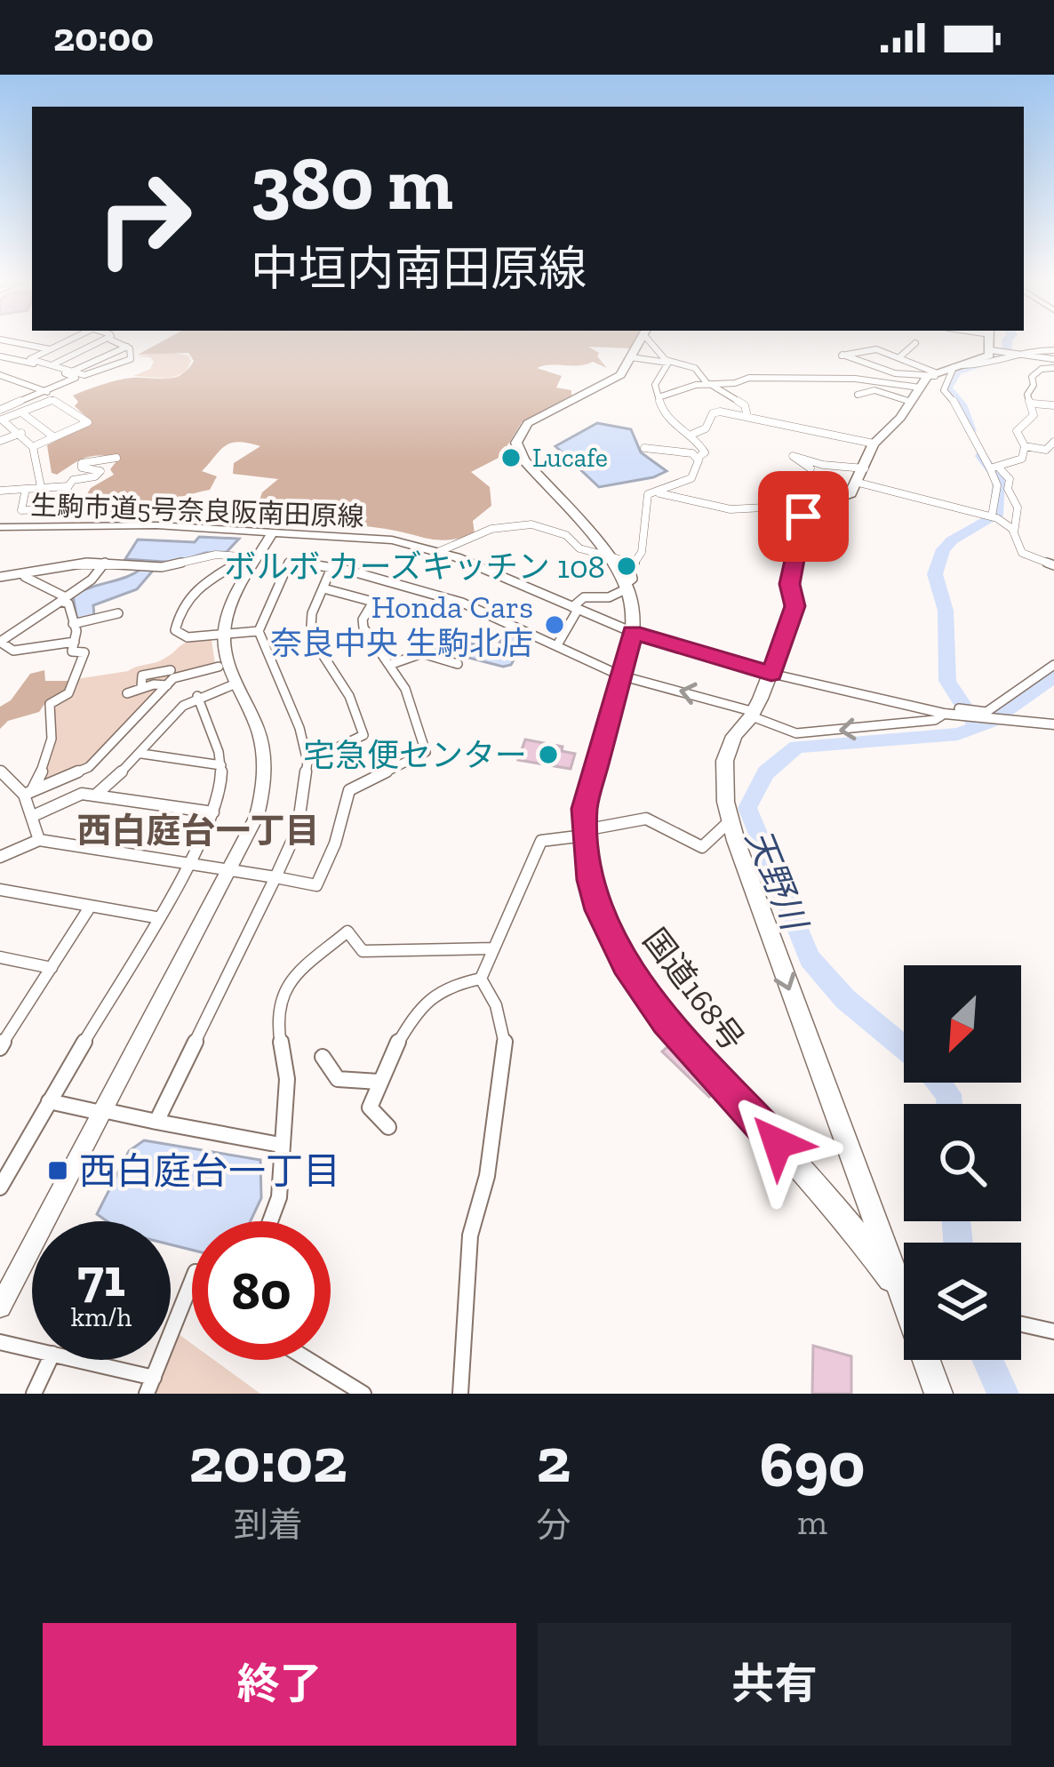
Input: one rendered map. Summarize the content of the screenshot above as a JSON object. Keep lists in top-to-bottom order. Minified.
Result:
{"streets":{"highway":["国道168号"],"street":["生駒市道5号奈良阪南田原線"]},"crossings":[["生駒市道5号奈良阪南田原線","国道168号"]],"districts":["西白庭台一丁目"],"water":["天野川"],"places":{"other":["Lucafe","ボルボ カーズキッチン 108","Honda Cars 奈良中央 生駒北店","宅急便センター"],"transit":["西白庭台一丁目"]},"north":"bottom left","page":{"status":"20:00","turn":["380 m","中垣内南田原線"],"speed":"71 km/h","limit":"80","eta":["20:02","到着","2","分","690","m"],"buttons":["終了","共有"]}}
